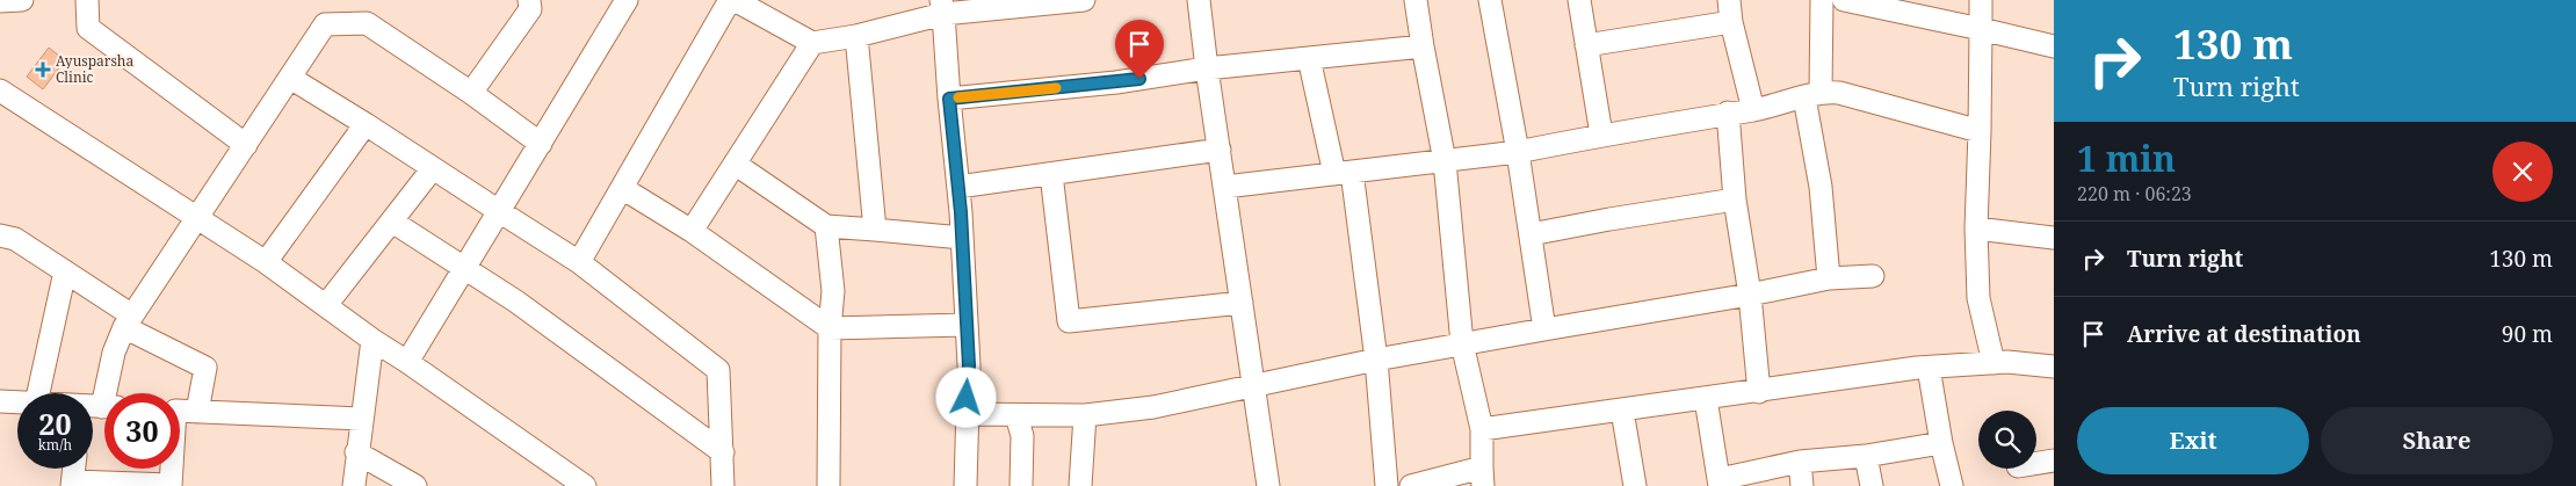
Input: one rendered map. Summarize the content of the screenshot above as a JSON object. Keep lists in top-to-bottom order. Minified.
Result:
{"places":{"health":["Ayusparsha Clinic"]},"page":{"turn":["130 m","Turn right"],"heading":["1 min","220 m · 06:23"],"list":[{"name":"Turn right","value":"130 m"},{"name":"Arrive at destination","value":"90 m"}],"speed":"20 km/h","limit":"30","buttons":["Exit","Share"]}}
